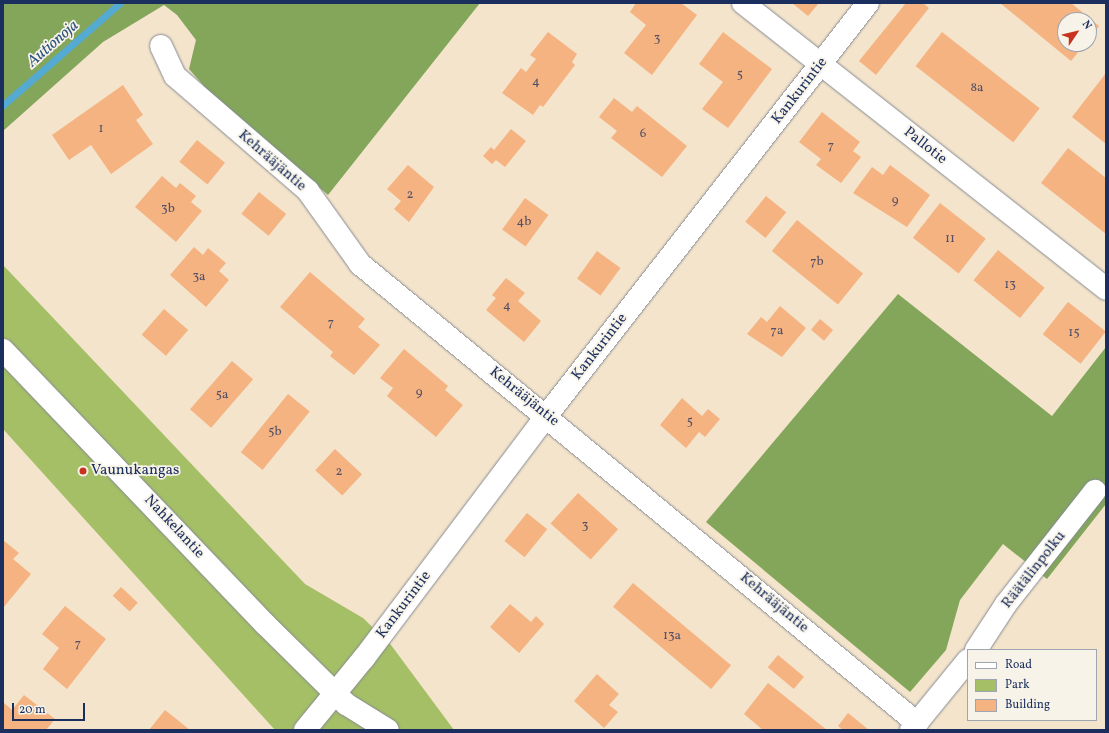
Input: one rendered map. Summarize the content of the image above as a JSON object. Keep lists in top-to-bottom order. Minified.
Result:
{"streets":{"street":["Kankurintie","Pallotie","Kehrääjäntie","Nahkelantie","Räätälinpolku"]},"crossings":[["Kankurintie","Pallotie"],["Kankurintie","Kehrääjäntie"],["Kankurintie","Nahkelantie"]],"water":["Autionoja"],"places":["Vaunukangas"],"house_numbers":["3","5","4","8a","1","6","7","2","9","3b","4b","11","7b","3a","13","4","7","7a","15","9","5a","5","5b","2","3","13a","7"],"legend":["Road","Park","Building"],"scale_bar":"20 m","north":"top right"}
